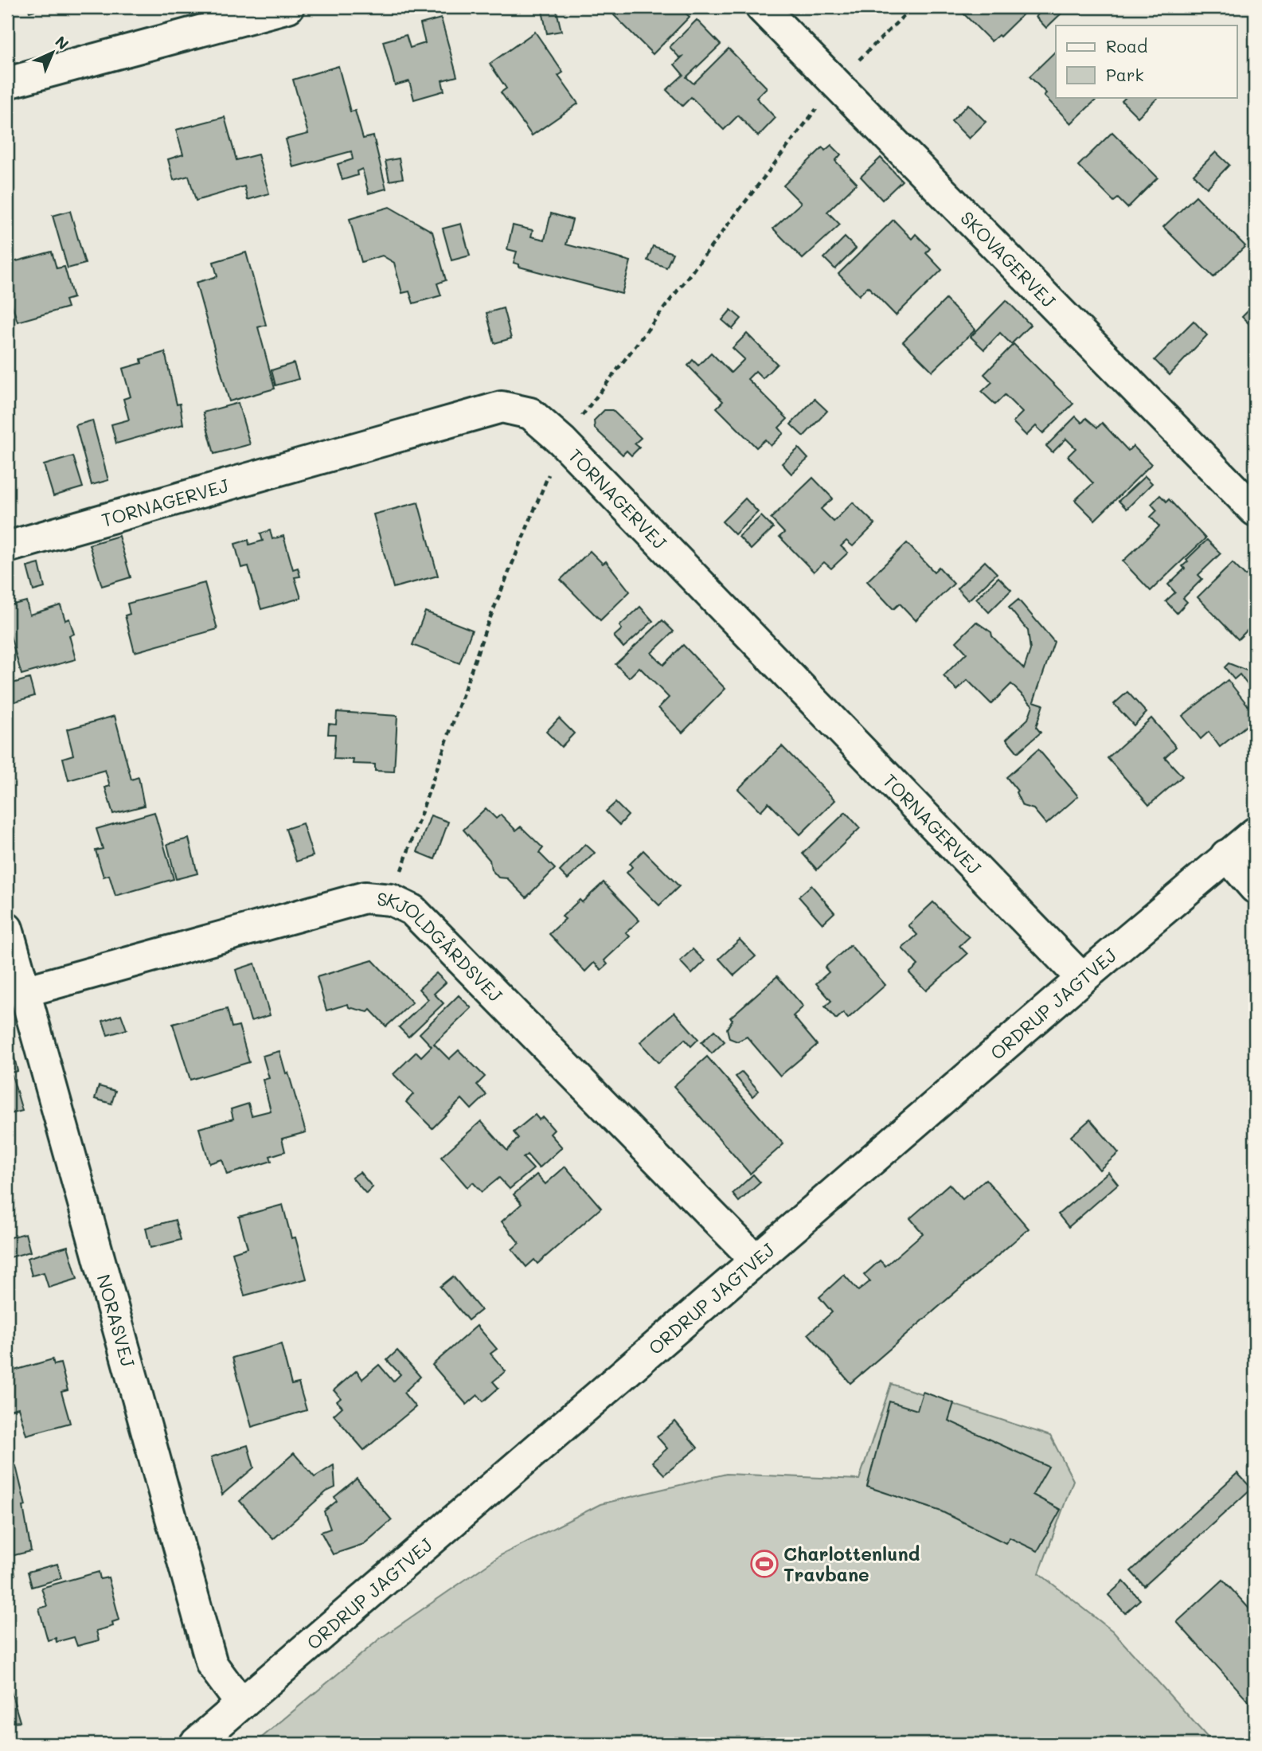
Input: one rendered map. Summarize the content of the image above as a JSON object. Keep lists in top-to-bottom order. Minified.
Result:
{"streets":{"street":["SKOVAGERVEJ","TORNAGERVEJ","SKJOLDGÅRDSVEJ","ORDRUP JAGTVEJ","NORASVEJ"]},"crossings":[["TORNAGERVEJ","ORDRUP JAGTVEJ"],["SKJOLDGÅRDSVEJ","ORDRUP JAGTVEJ"],["SKJOLDGÅRDSVEJ","NORASVEJ"],["ORDRUP JAGTVEJ","NORASVEJ"]],"places":{"sports":["Charlottenlund Travbane"]},"legend":["Road","Park"],"north":"top right"}
